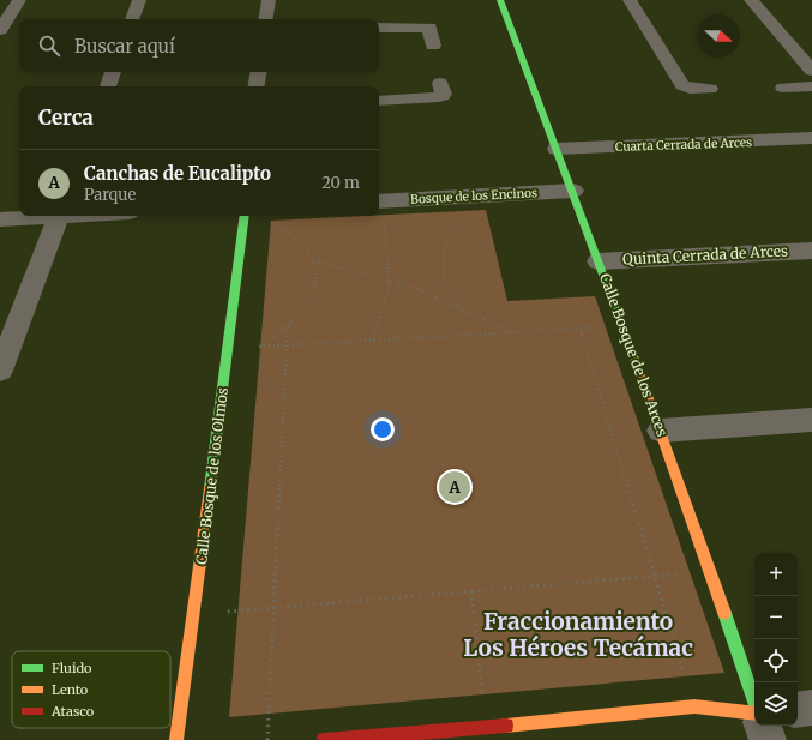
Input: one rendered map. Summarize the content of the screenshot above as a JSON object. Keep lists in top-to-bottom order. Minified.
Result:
{"streets":{"street":["Cuarta Cerrada de Arces","Bosque de los Encinos","Quinta Cerrada de Arces","Calle Bosque de los Arces","Calle Bosque de los Olmos"]},"crossings":[["Cuarta Cerrada de Arces","Calle Bosque de los Arces"],["Bosque de los Encinos","Calle Bosque de los Arces"],["Quinta Cerrada de Arces","Calle Bosque de los Arces"]],"districts":["Fraccionamiento Los Héroes Tecámac"],"legend":["Fluido","Lento","Atasco"],"north":"right","page":{"search":"Buscar aquí","heading":"Cerca","list":[{"mark":"A","name":"Canchas de Eucalipto","note":"Parque","value":"20 m"}],"pins":"A","map_buttons":["+","−"]}}
